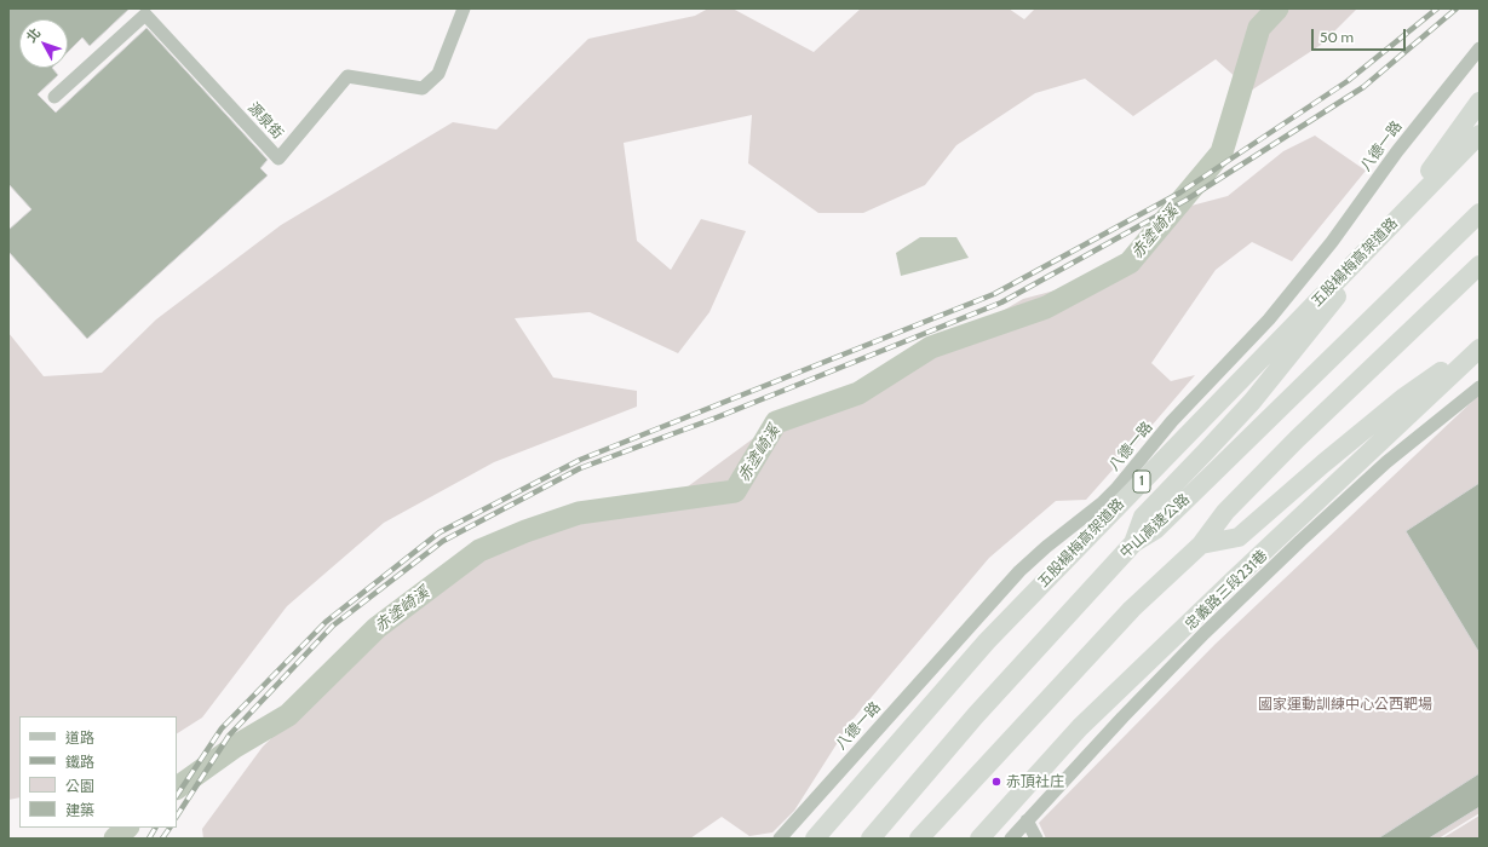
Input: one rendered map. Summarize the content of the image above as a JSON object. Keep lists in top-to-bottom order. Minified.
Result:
{"streets":{"highway":["五股楊梅高架道路","1","中山高速公路"],"street":["源泉街","八德一路","忠義路三段231巷"]},"water":["赤塗崎溪"],"parks":["國家運動訓練中心公西靶場"],"places":["赤頂社庄"],"legend":["道路","鐵路","公園","建築"],"scale_bar":"50 m","north":"top left"}
